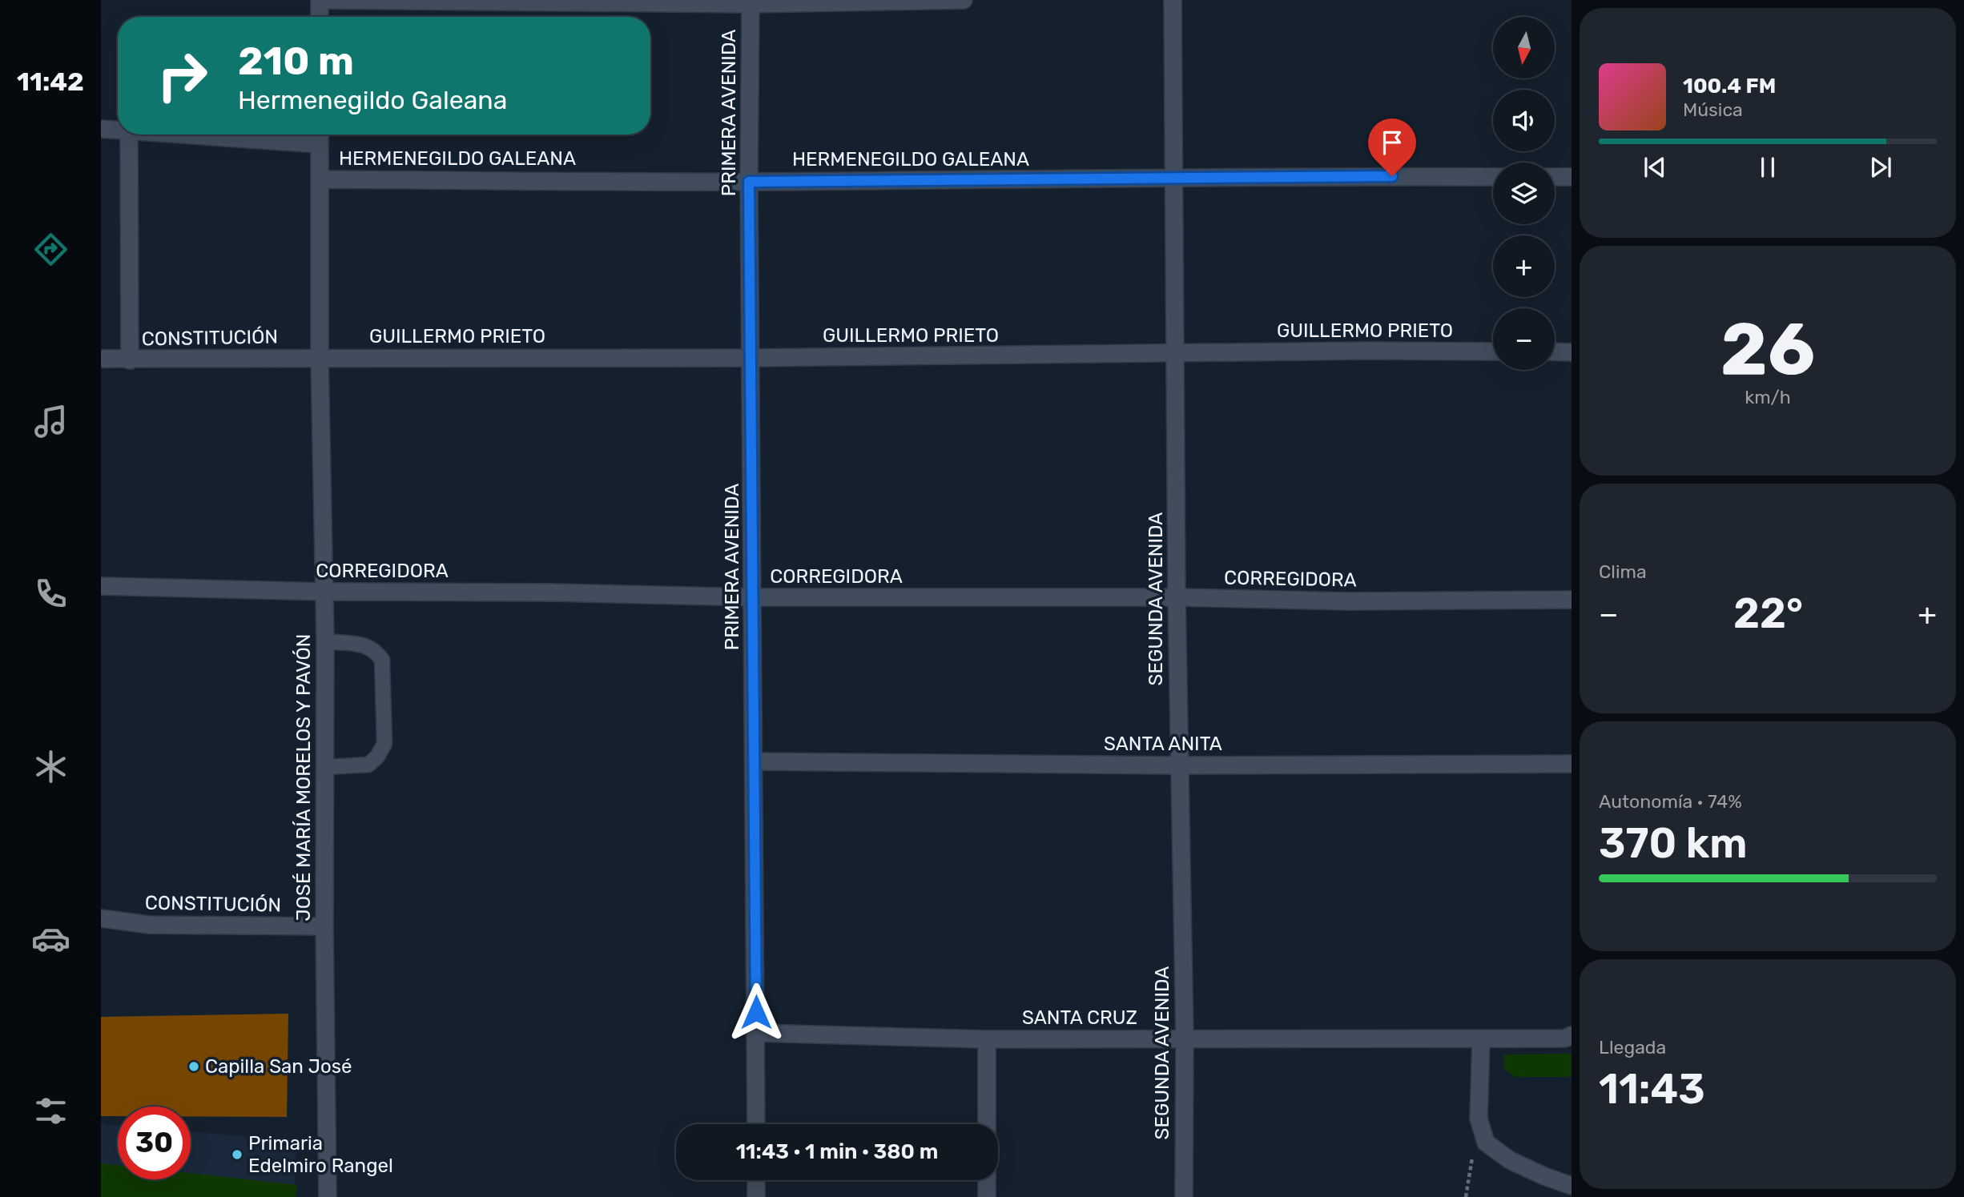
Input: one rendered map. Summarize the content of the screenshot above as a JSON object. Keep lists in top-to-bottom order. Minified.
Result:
{"streets":{"street":["PRIMERA AVENIDA","HERMENEGILDO GALEANA","GUILLERMO PRIETO","CONSTITUCIÓN","CORREGIDORA","SEGUNDA AVENIDA","SANTA ANITA","JOSÉ MARÍA MORELOS Y PAVÓN","SANTA CRUZ"]},"crossings":[["PRIMERA AVENIDA","HERMENEGILDO GALEANA"],["PRIMERA AVENIDA","GUILLERMO PRIETO"],["PRIMERA AVENIDA","CORREGIDORA"],["PRIMERA AVENIDA","SANTA ANITA"],["PRIMERA AVENIDA","SANTA CRUZ"],["HERMENEGILDO GALEANA","SEGUNDA AVENIDA"],["GUILLERMO PRIETO","CONSTITUCIÓN"],["GUILLERMO PRIETO","SEGUNDA AVENIDA"],["GUILLERMO PRIETO","JOSÉ MARÍA MORELOS Y PAVÓN"],["CONSTITUCIÓN","JOSÉ MARÍA MORELOS Y PAVÓN"],["CORREGIDORA","SEGUNDA AVENIDA"],["CORREGIDORA","JOSÉ MARÍA MORELOS Y PAVÓN"],["SEGUNDA AVENIDA","SANTA ANITA"],["SEGUNDA AVENIDA","SANTA CRUZ"]],"places":["Capilla San José","Primaria Edelmiro Rangel"],"north":"bottom","page":{"tabs":"11:42","map_buttons":["+","−"],"turn":["210 m","Hermenegildo Galeana"],"song":["100.4 FM","Música"],"tile":[["26","km/h"],"Clima",["Autonomía · 74%","370 km"],["Llegada","11:43"]],"heat":["−","22°","+"],"limit":"30","trip":"11:43 · 1 min · 380 m"}}
